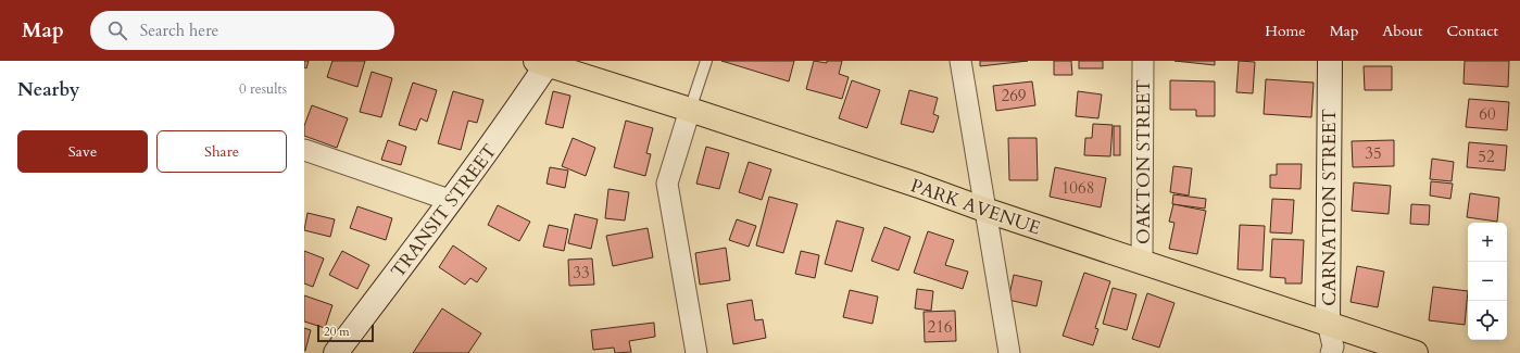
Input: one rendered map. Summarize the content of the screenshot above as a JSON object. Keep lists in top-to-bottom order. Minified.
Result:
{"streets":{"main road":["PARK AVENUE"],"street":["OAKTON STREET","CARNATION STREET","TRANSIT STREET"]},"crossings":[["OAKTON STREET","PARK AVENUE"],["PARK AVENUE","CARNATION STREET"],["PARK AVENUE","TRANSIT STREET"]],"house_numbers":["269","60","35","52","1068","33","216"],"scale_bar":"20 m","page":{"header":"Map","search":"Search here","nav":["Home","Map","About","Contact"],"heading":["Nearby","0 results"],"buttons":["Save","Share"],"map_buttons":["+","−"],"scale":"20 m"}}
